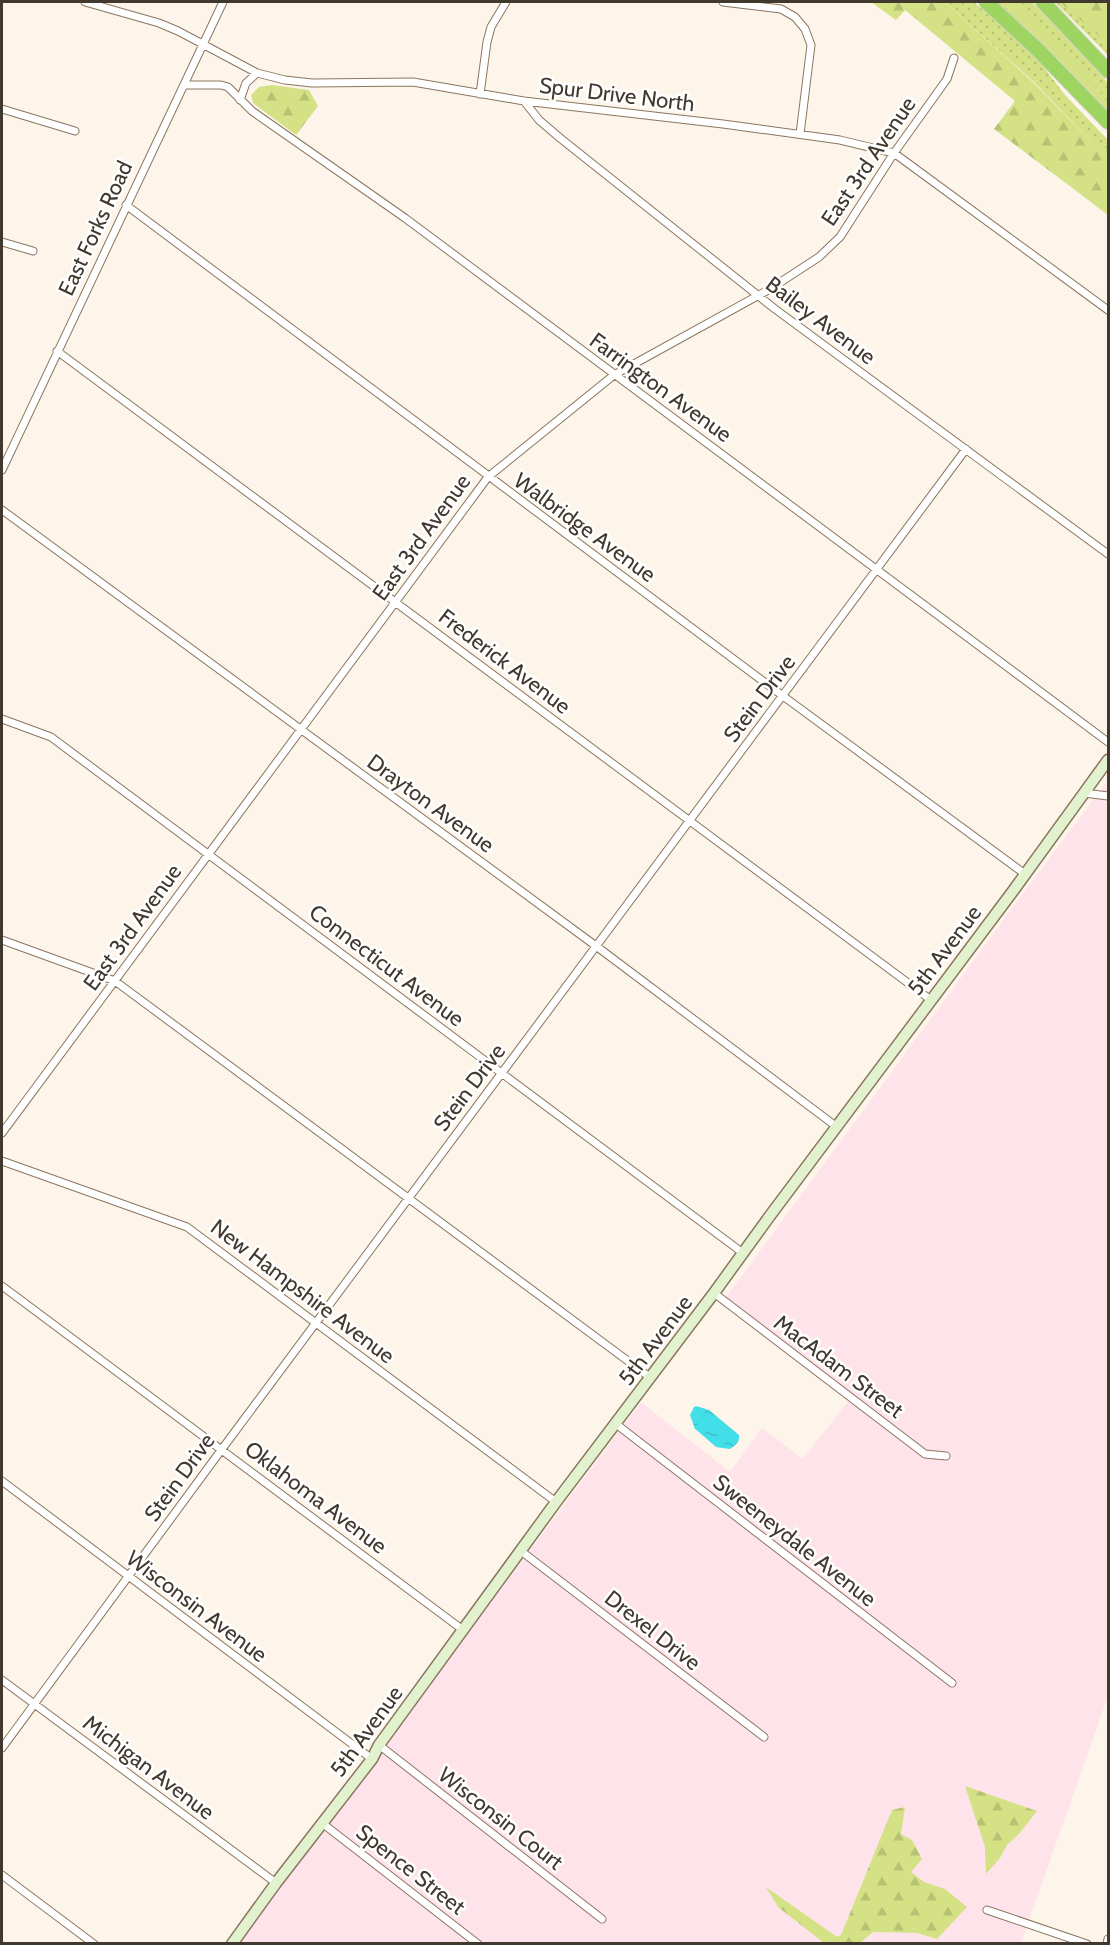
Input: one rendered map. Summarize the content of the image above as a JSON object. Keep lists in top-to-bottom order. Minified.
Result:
{"streets":{"main road":["5th Avenue"],"street":["Spur Drive North","East 3rd Avenue","East Forks Road","Bailey Avenue","Farrington Avenue","Walbridge Avenue","Frederick Avenue","Stein Drive","Drayton Avenue","Connecticut Avenue","New Hampshire Avenue","MacAdam Street","Oklahoma Avenue","Sweeneydale Avenue","Wisconsin Avenue","Drexel Drive","Michigan Avenue","Wisconsin Court","Spence Street"]},"crossings":[["Spur Drive North","East 3rd Avenue"],["Spur Drive North","East Forks Road"],["Spur Drive North","Bailey Avenue"],["East 3rd Avenue","Bailey Avenue"],["East 3rd Avenue","Farrington Avenue"],["East 3rd Avenue","Walbridge Avenue"],["East 3rd Avenue","Frederick Avenue"],["East 3rd Avenue","Drayton Avenue"],["East 3rd Avenue","Connecticut Avenue"],["East Forks Road","Walbridge Avenue"],["East Forks Road","Frederick Avenue"],["Bailey Avenue","Stein Drive"],["Farrington Avenue","Stein Drive"],["Walbridge Avenue","Stein Drive"],["Walbridge Avenue","5th Avenue"],["Frederick Avenue","Stein Drive"],["Frederick Avenue","5th Avenue"],["Stein Drive","Drayton Avenue"],["Stein Drive","Connecticut Avenue"],["Stein Drive","New Hampshire Avenue"],["Stein Drive","Oklahoma Avenue"],["Stein Drive","Wisconsin Avenue"],["Stein Drive","Michigan Avenue"],["Drayton Avenue","5th Avenue"],["5th Avenue","Connecticut Avenue"],["5th Avenue","New Hampshire Avenue"],["5th Avenue","MacAdam Street"],["5th Avenue","Oklahoma Avenue"],["5th Avenue","Sweeneydale Avenue"],["5th Avenue","Wisconsin Avenue"],["5th Avenue","Drexel Drive"],["5th Avenue","Michigan Avenue"],["5th Avenue","Wisconsin Court"],["5th Avenue","Spence Street"]]}
